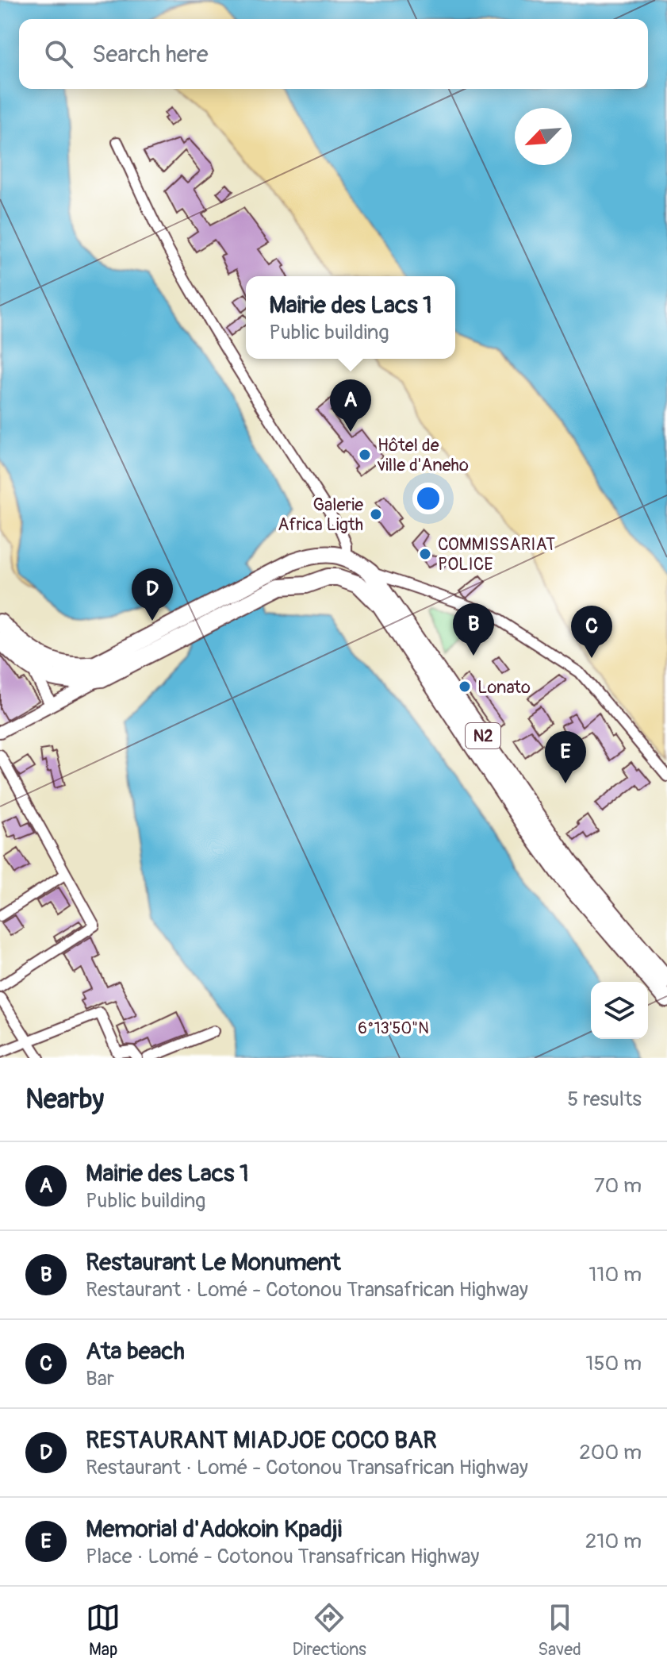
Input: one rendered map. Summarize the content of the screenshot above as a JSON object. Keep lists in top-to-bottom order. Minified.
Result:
{"streets":{"highway":["N2"]},"places":["Hôtel de ville d'Aneho","Galerie Africa Ligth","COMMISSARIAT POLICE","Lonato"],"north":"bottom left","page":{"search":"Search here","popup":["Mairie des Lacs 1","Public building"],"pins":["A","D","B","C","E"],"heading":["Nearby","5 results"],"list":[{"mark":"A","name":"Mairie des Lacs 1","note":"Public building","value":"70 m"},{"mark":"B","name":"Restaurant Le Monument","note":"Restaurant · Lomé - Cotonou Transafrican Highway","value":"110 m"},{"mark":"C","name":"Ata beach","note":"Bar","value":"150 m"},{"mark":"D","name":"RESTAURANT MIADJOE COCO BAR","note":"Restaurant · Lomé - Cotonou Transafrican Highway","value":"200 m"},{"mark":"E","name":"Memorial d'Adokoin Kpadji","note":"Place · Lomé - Cotonou Transafrican Highway","value":"210 m"}],"nav":["Map","Directions","Saved"]},"coordinates":["6°13'50\"N"]}
